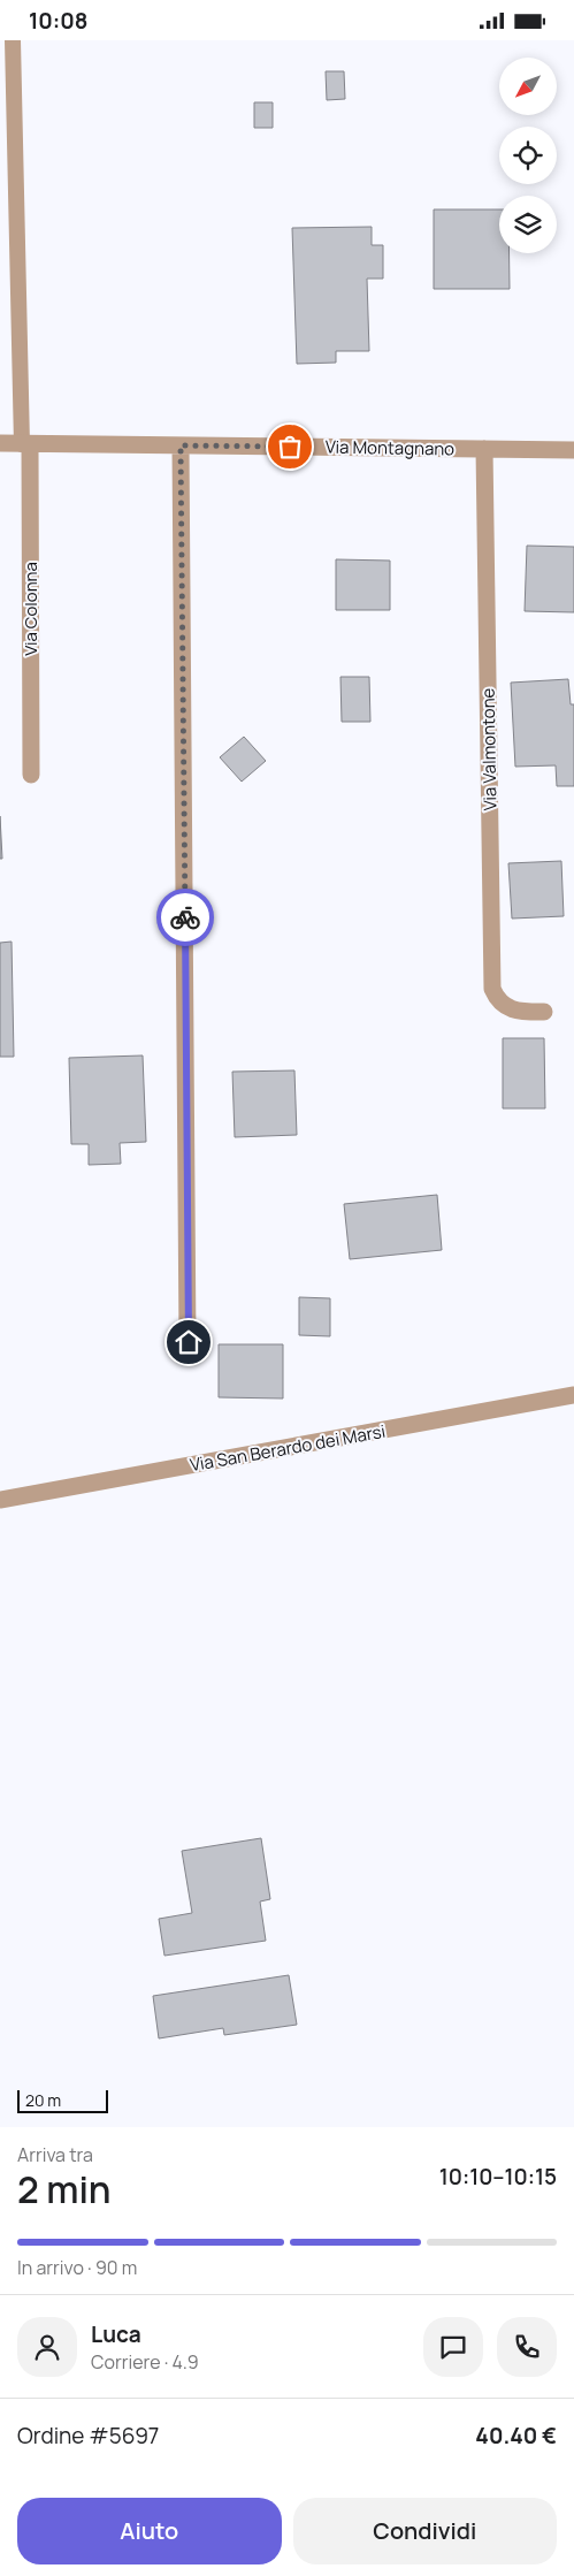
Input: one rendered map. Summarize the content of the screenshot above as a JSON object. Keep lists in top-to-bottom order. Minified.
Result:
{"streets":{"street":["Via Montagnano","Via Colonna","Via Valmontone","Via San Berardo dei Marsi"]},"crossings":[["Via Montagnano","Via Colonna"],["Via Montagnano","Via Valmontone"]],"scale_bar":"20 m","north":"bottom left","page":{"status":"10:08","scale":"20 m","heading":["2 min","Arriva tra","10:10–10:15"],"panel":["Luca","Corriere · 4.9","Ordine #5697","40.40 €"],"bar":"In arrivo · 90 m","buttons":["Aiuto","Condividi"]}}
